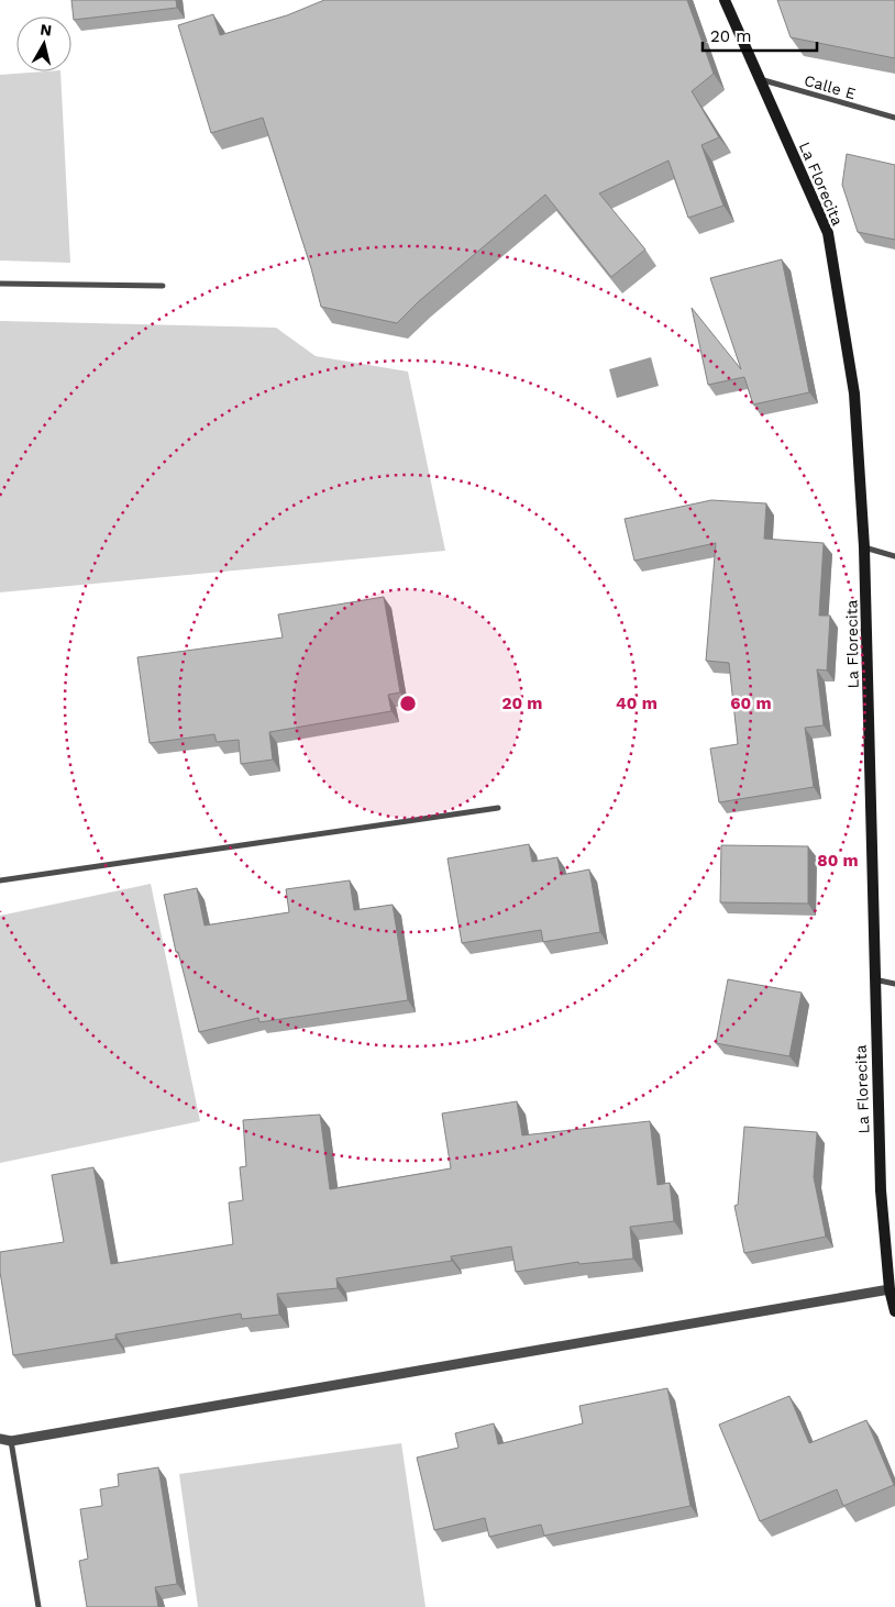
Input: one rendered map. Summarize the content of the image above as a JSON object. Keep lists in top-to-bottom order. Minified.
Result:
{"streets":{"main road":["La Florecita"],"street":["Calle E"]},"crossings":[["Calle E","La Florecita"]],"scale_bar":"20 m","north":"top","rings":["20 m","40 m","60 m","80 m"]}
